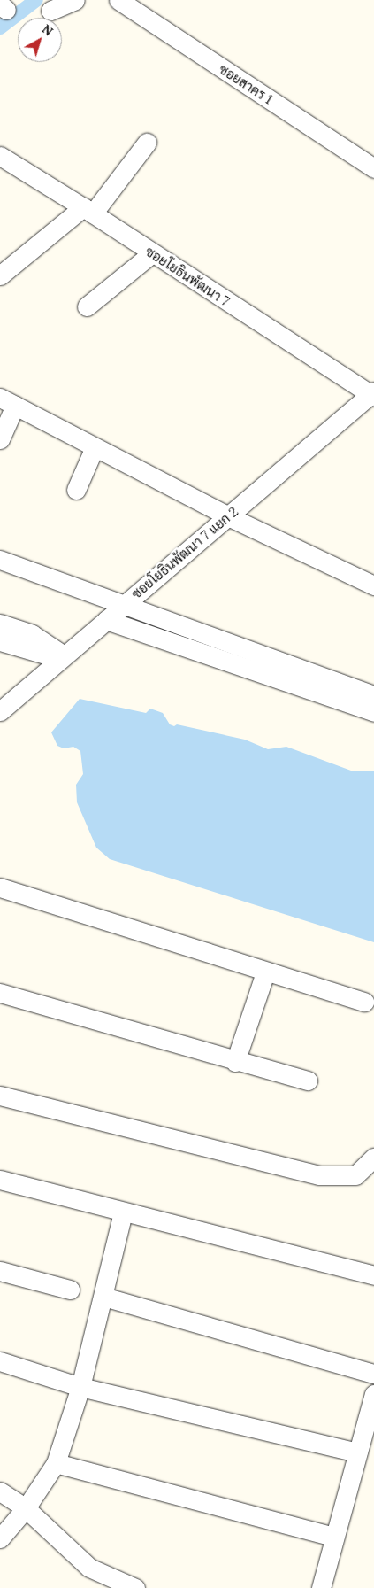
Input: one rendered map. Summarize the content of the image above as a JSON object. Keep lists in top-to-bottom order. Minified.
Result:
{"streets":{"street":["ซอยสาคร 1","ซอยโยธินพัฒนา 7","ซอยโยธินพัฒนา 7 แยก 2"]},"crossings":[["ซอยโยธินพัฒนา 7","ซอยโยธินพัฒนา 7 แยก 2"]],"north":"top right"}
